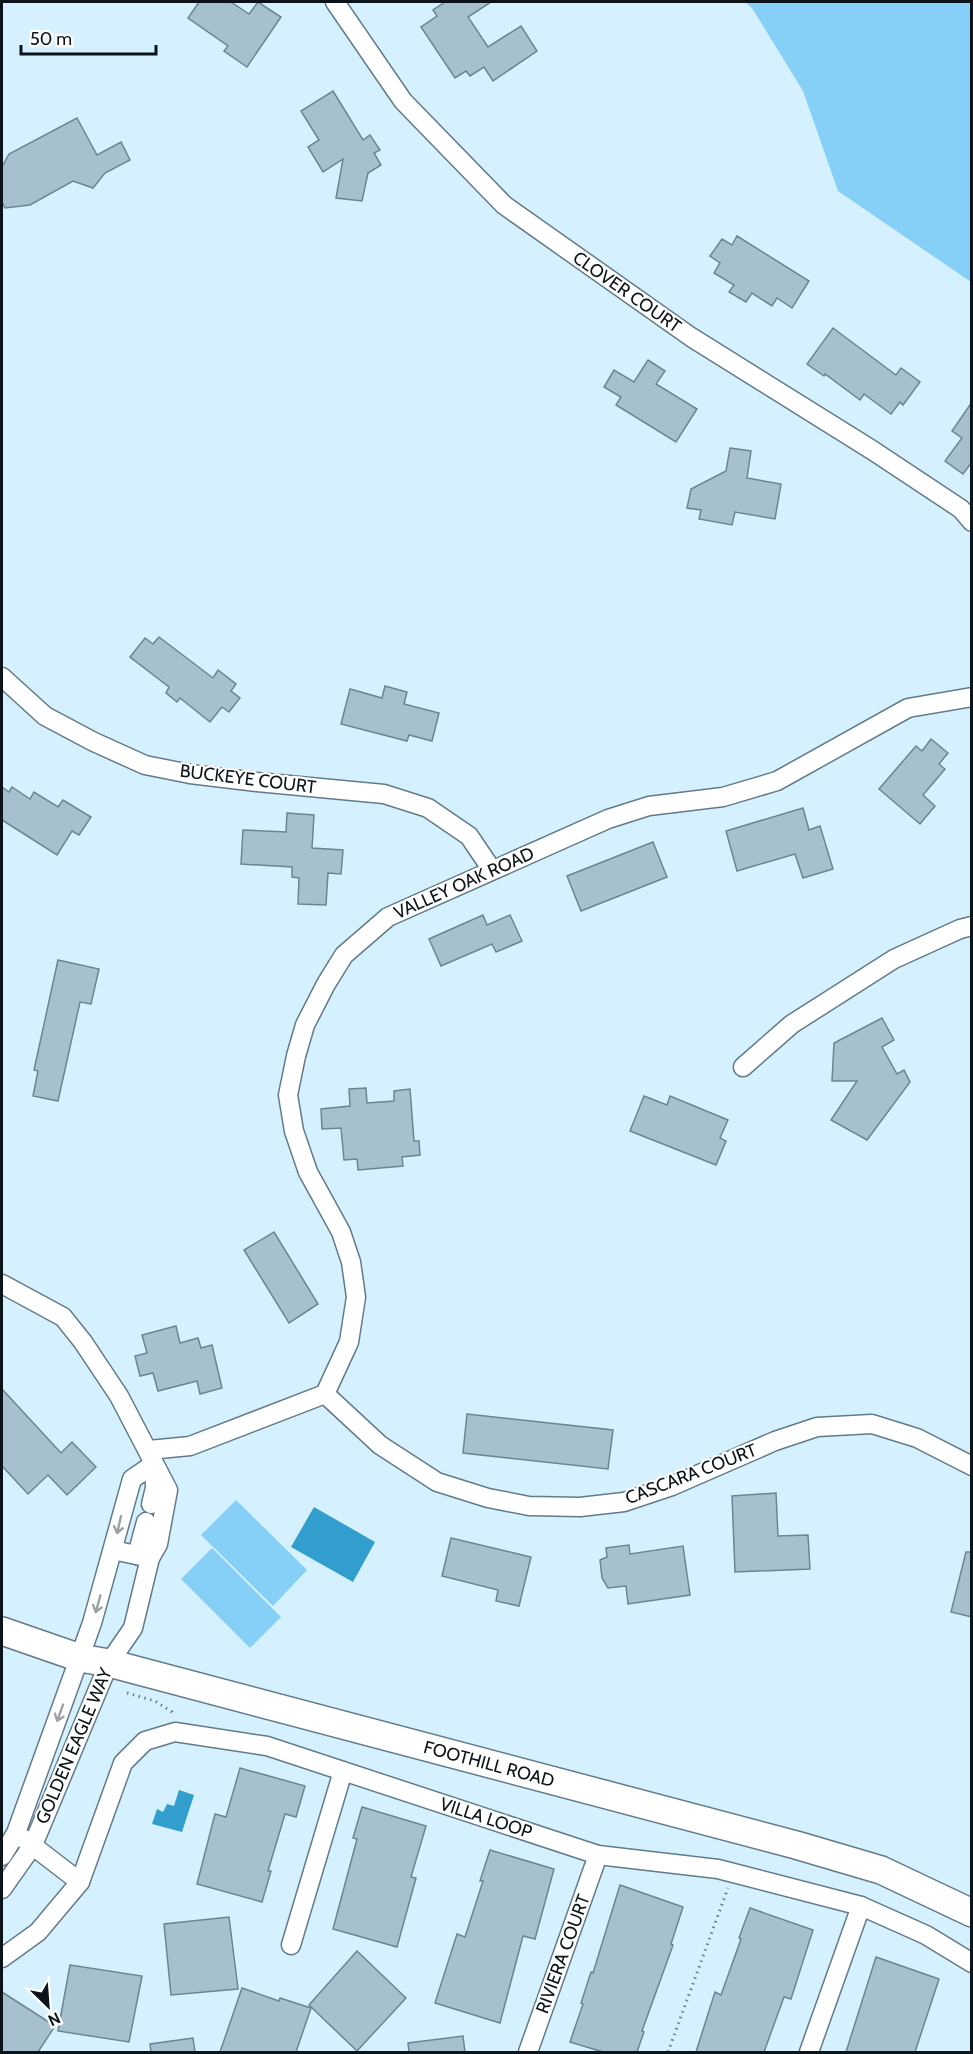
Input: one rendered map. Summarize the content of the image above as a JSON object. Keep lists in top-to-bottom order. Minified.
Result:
{"streets":{"main road":["FOOTHILL ROAD"],"street":["CLOVER COURT","BUCKEYE COURT","VALLEY OAK ROAD","CASCARA COURT","GOLDEN EAGLE WAY","VILLA LOOP","RIVIERA COURT"]},"crossings":[["BUCKEYE COURT","VALLEY OAK ROAD"],["VALLEY OAK ROAD","CASCARA COURT"],["GOLDEN EAGLE WAY","FOOTHILL ROAD"],["VILLA LOOP","RIVIERA COURT"]],"scale_bar":"50 m","north":"bottom right"}
